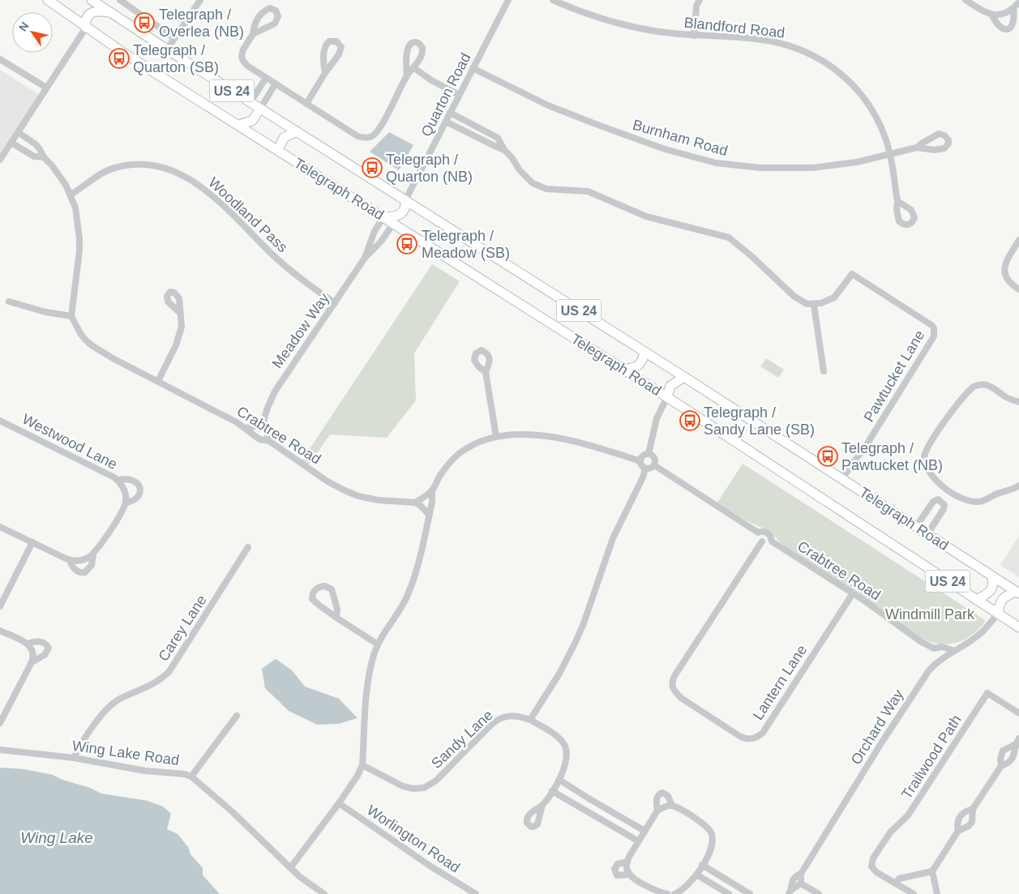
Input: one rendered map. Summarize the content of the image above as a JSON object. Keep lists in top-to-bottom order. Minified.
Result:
{"streets":{"highway":["US 24","Telegraph Road"],"street":["Blandford Road","Quarton Road","Burnham Road","Woodland Pass","Meadow Way","Pawtucket Lane","Crabtree Road","Westwood Lane","Carey Lane","Lantern Lane","Orchard Way","Sandy Lane","Wing Lake Road","Trailwood Path","Worlington Road"]},"crossings":[["Blandford Road","Burnham Road"],["Quarton Road","Burnham Road"],["Quarton Road","Telegraph Road"],["Telegraph Road","Meadow Way"],["Telegraph Road","Pawtucket Lane"],["Telegraph Road","Orchard Way"],["Woodland Pass","Meadow Way"],["Crabtree Road","Lantern Lane"],["Crabtree Road","Orchard Way"],["Carey Lane","Wing Lake Road"]],"water":["Wing Lake"],"parks":["Windmill Park"],"places":{"bus stop":["Telegraph / Overlea (NB)","Telegraph / Quarton (SB)","Telegraph / Quarton (NB)","Telegraph / Meadow (SB)","Telegraph / Sandy Lane (SB)","Telegraph / Pawtucket (NB)"]},"north":"top left"}
